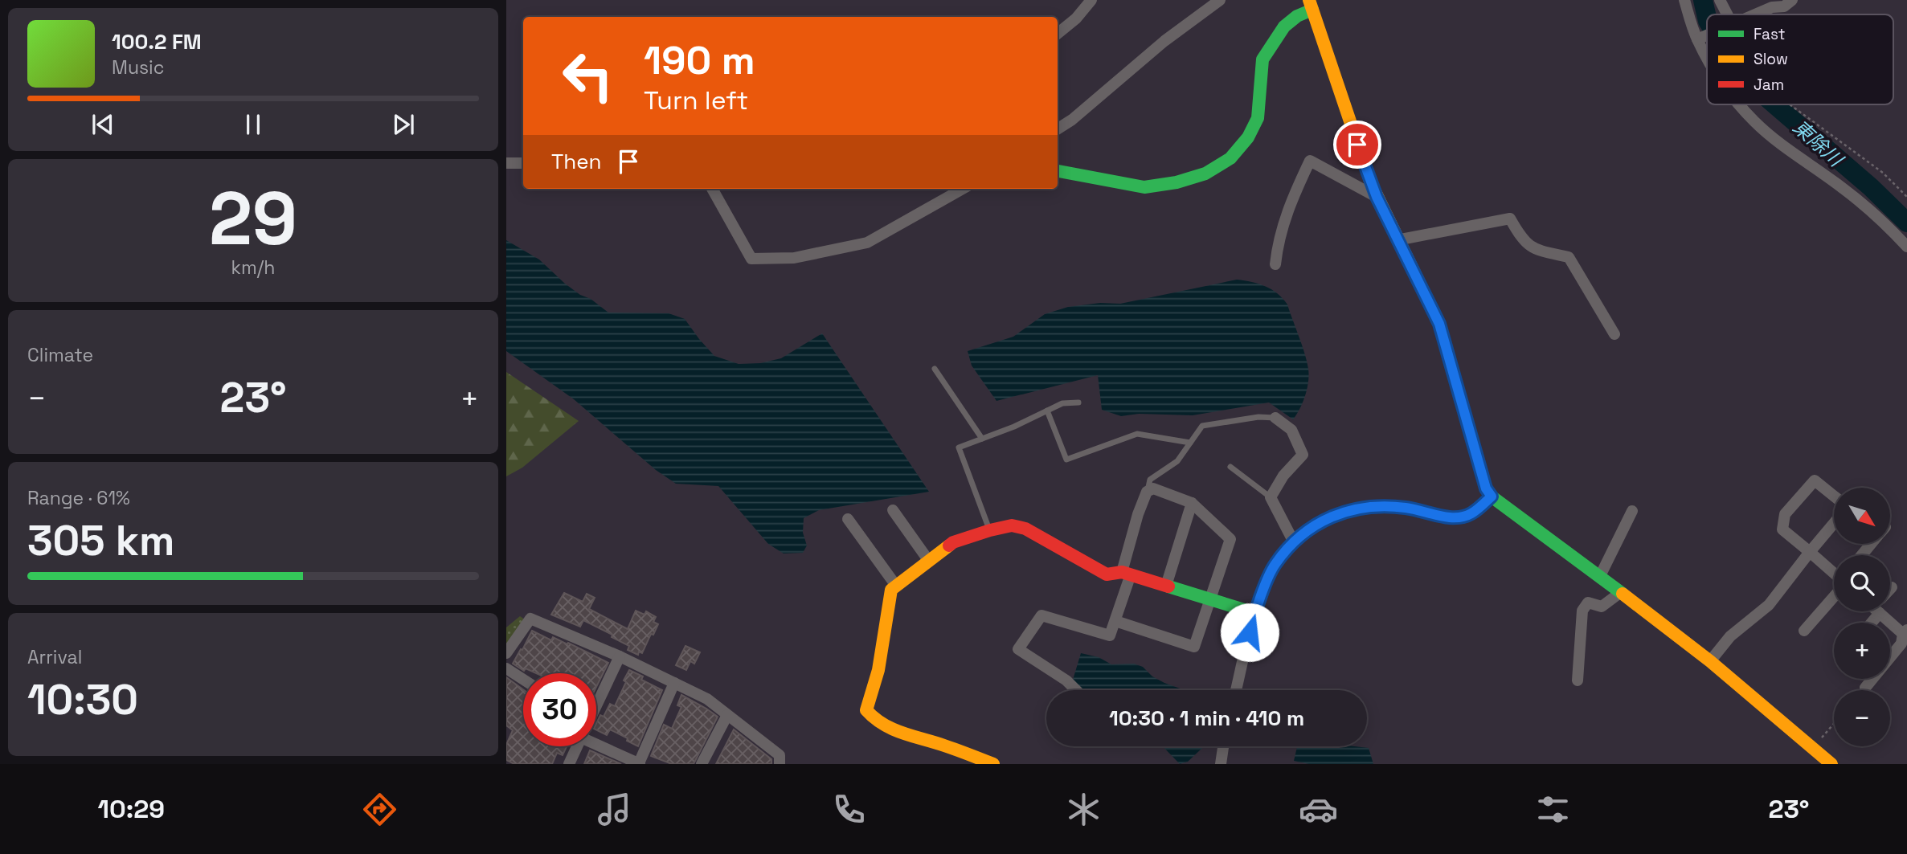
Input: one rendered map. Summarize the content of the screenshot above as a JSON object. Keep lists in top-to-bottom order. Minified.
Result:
{"water":["東除川"],"legend":["Fast","Slow","Jam"],"north":"bottom right","page":{"turn":["190 m","Turn left"],"song":["100.2 FM","Music"],"then":"Then","tile":[["29","km/h"],"Climate",["Range · 61%","305 km"],["Arrival","10:30"]],"heat":["−","23°","+"],"map_buttons":["+","−"],"limit":"30","trip":"10:30 · 1 min · 410 m","tabs":["10:29","23°"]}}
